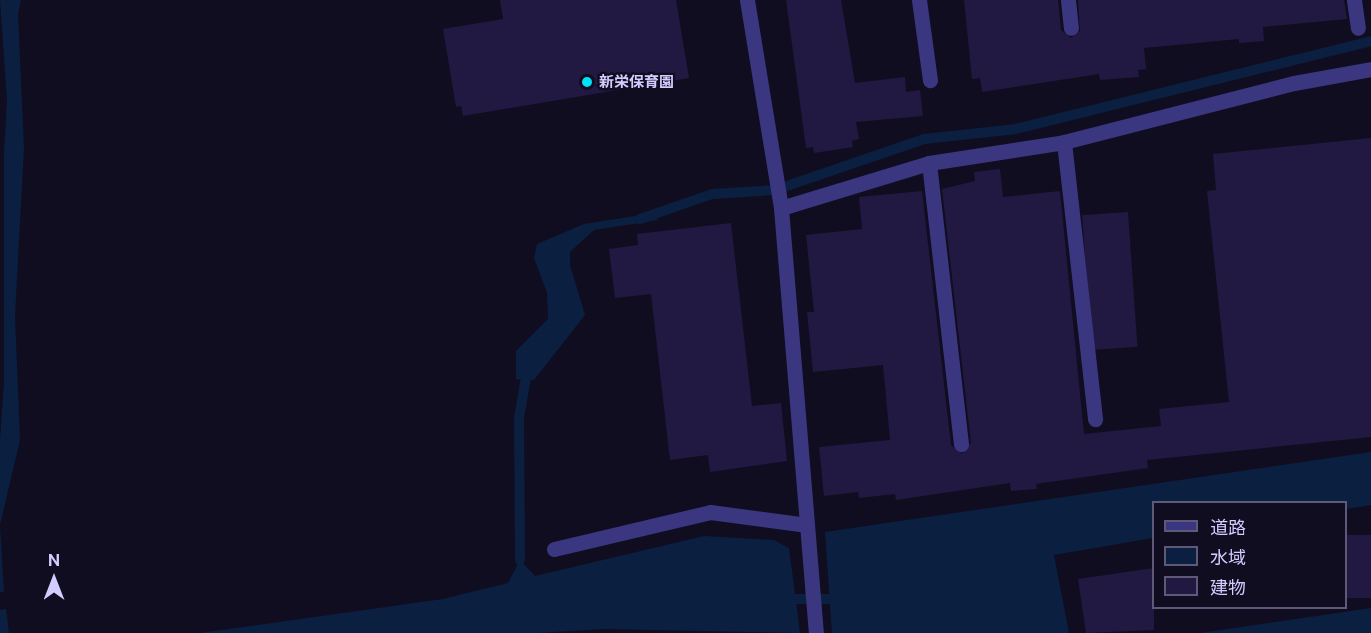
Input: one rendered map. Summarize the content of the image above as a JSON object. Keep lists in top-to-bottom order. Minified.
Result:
{"places":["新栄保育園"],"legend":["道路","水域","建物"],"north":"top"}
